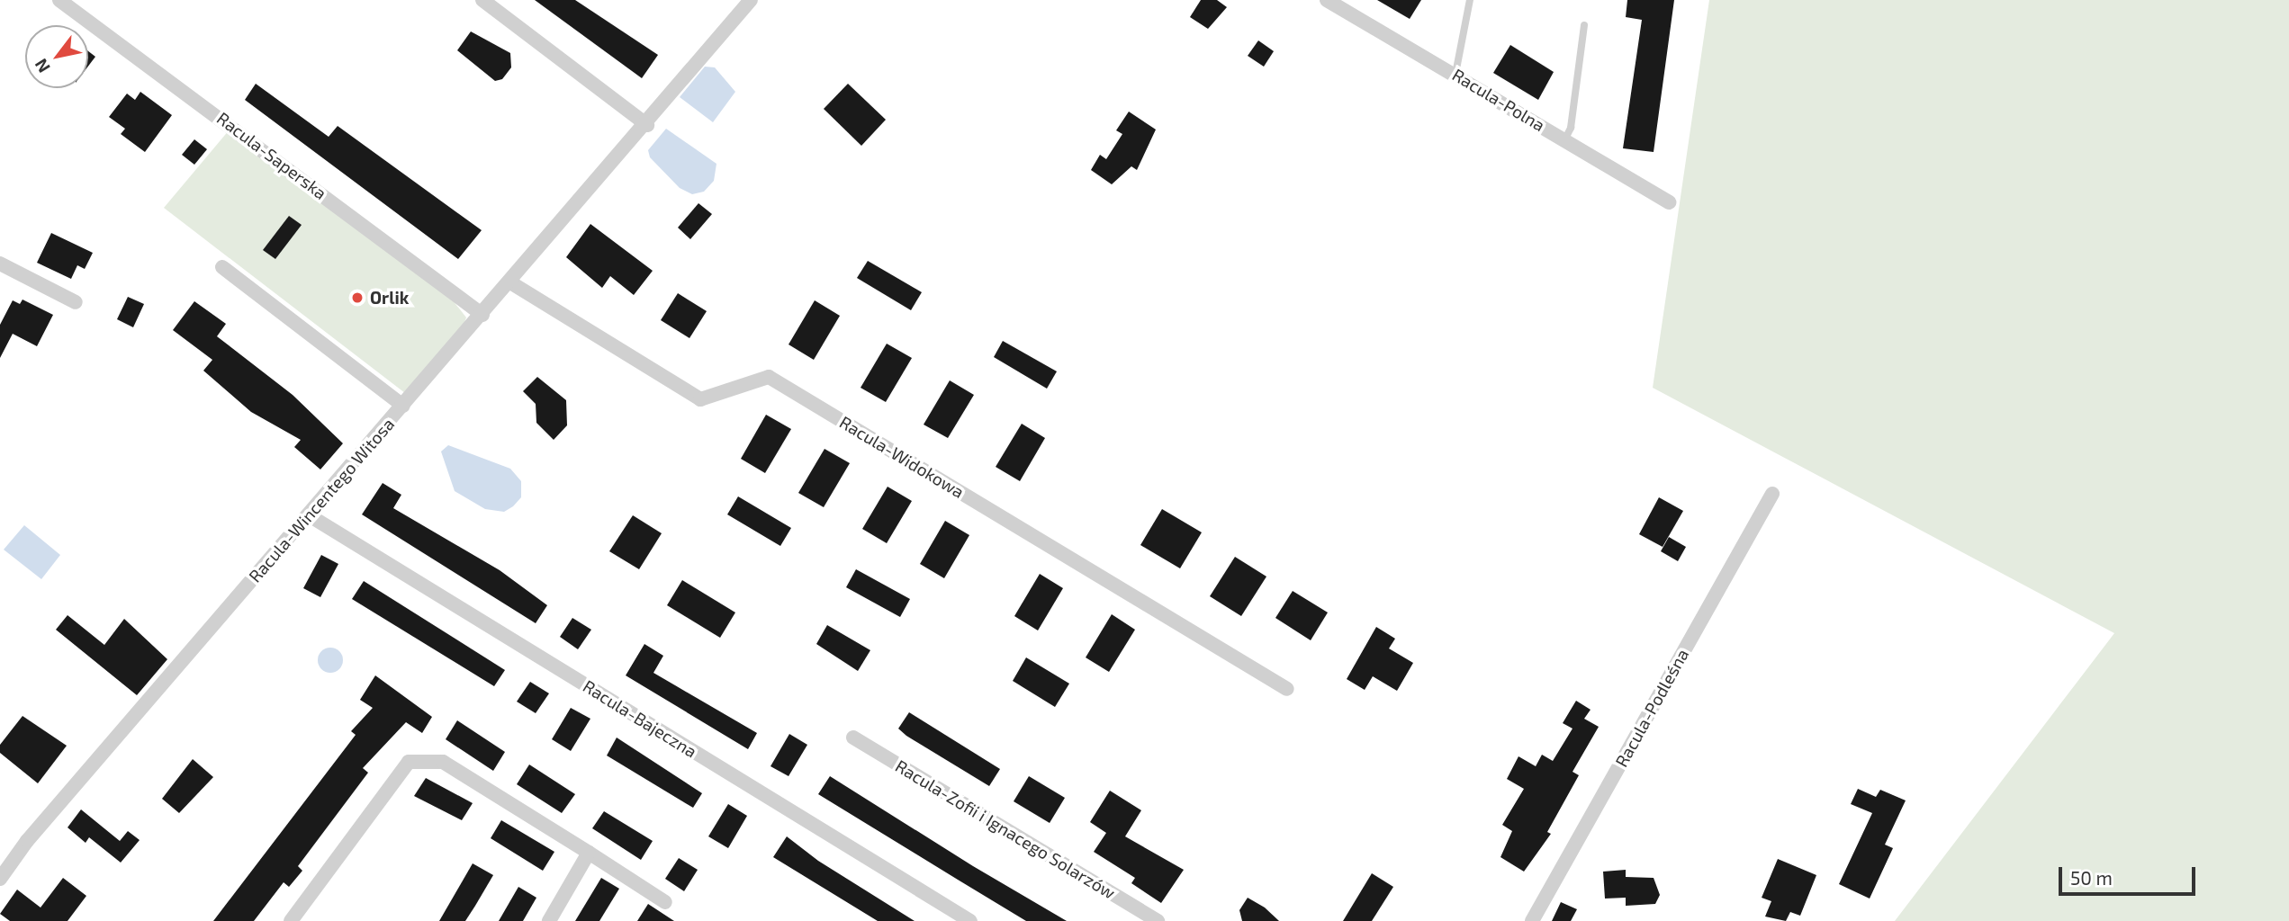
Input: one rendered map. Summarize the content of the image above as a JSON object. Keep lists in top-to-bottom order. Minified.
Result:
{"streets":{"street":["Racula-Polna","Racula-Saperska","Racula-Widokowa","Racula-Wincentego Witosa","Racula-Podleśna","Racula-Bajeczna","Racula-Zofii i Ignacego Solarzów"]},"crossings":[["Racula-Saperska","Racula-Wincentego Witosa"],["Racula-Widokowa","Racula-Wincentego Witosa"],["Racula-Wincentego Witosa","Racula-Bajeczna"]],"places":["Orlik"],"scale_bar":"50 m","north":"bottom left"}
